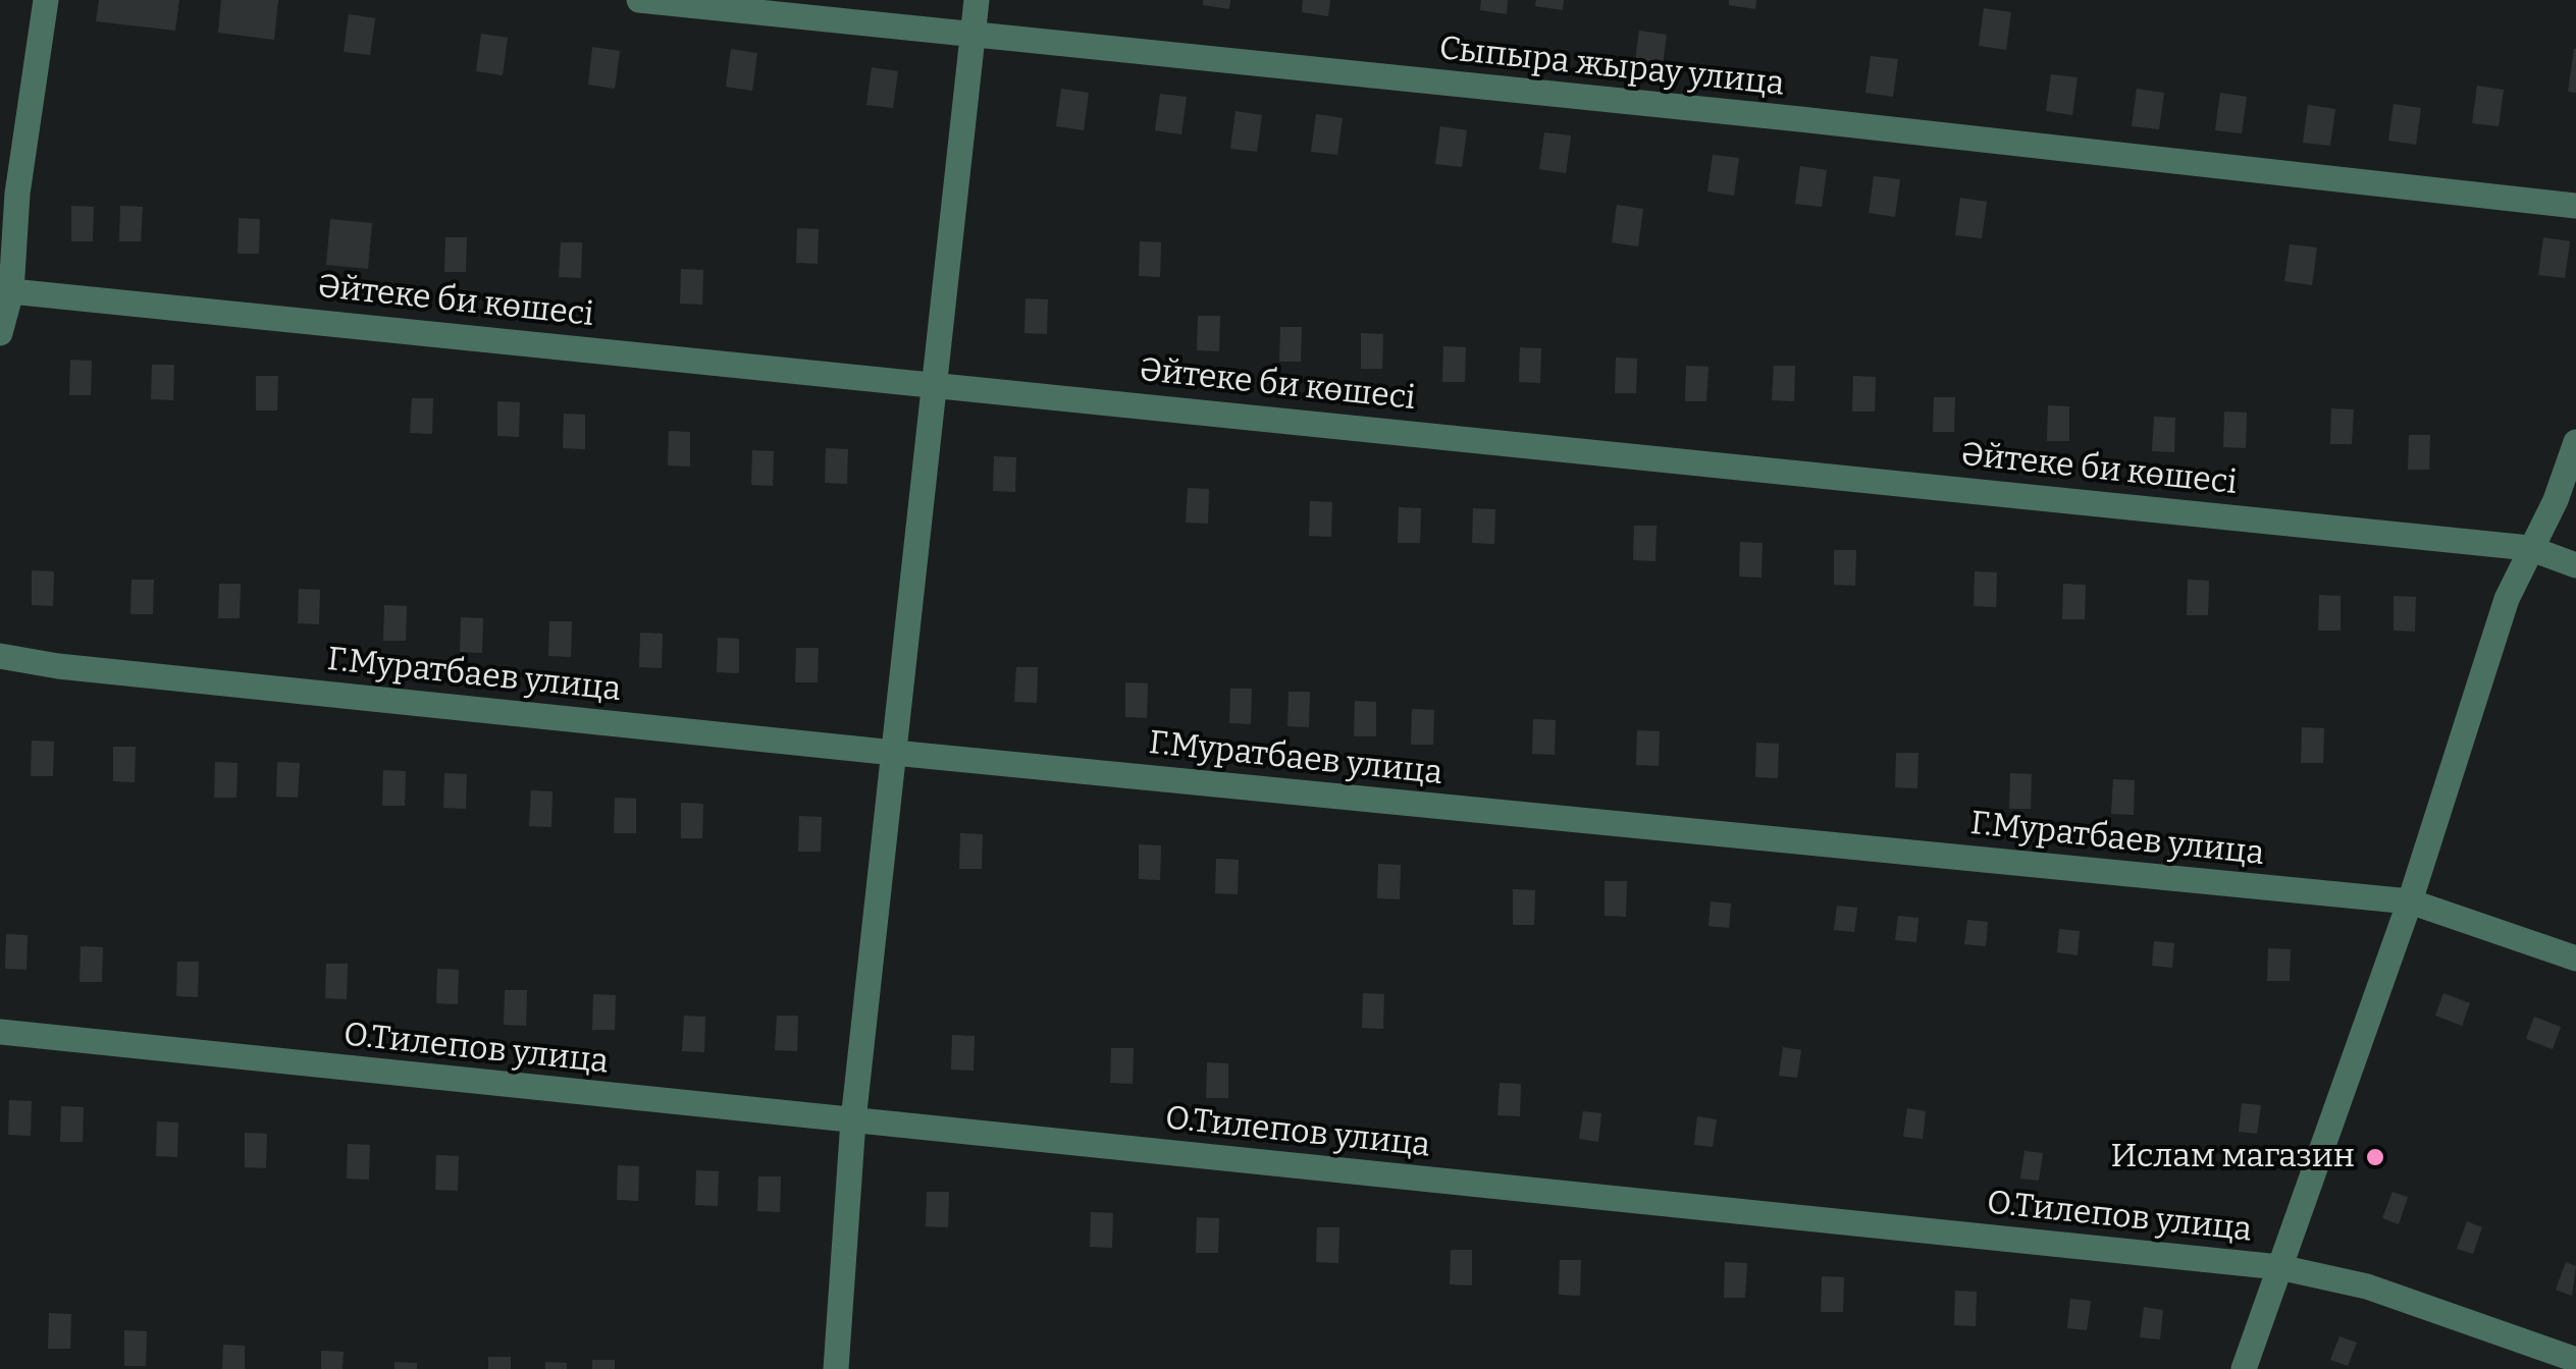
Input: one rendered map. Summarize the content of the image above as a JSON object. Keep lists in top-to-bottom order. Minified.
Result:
{"streets":{"street":["Сыпыра жырау улица","Әйтеке би көшесі","Г.Муратбаев улица","О.Тилепов улица"]},"places":["Ислам магазин"]}
